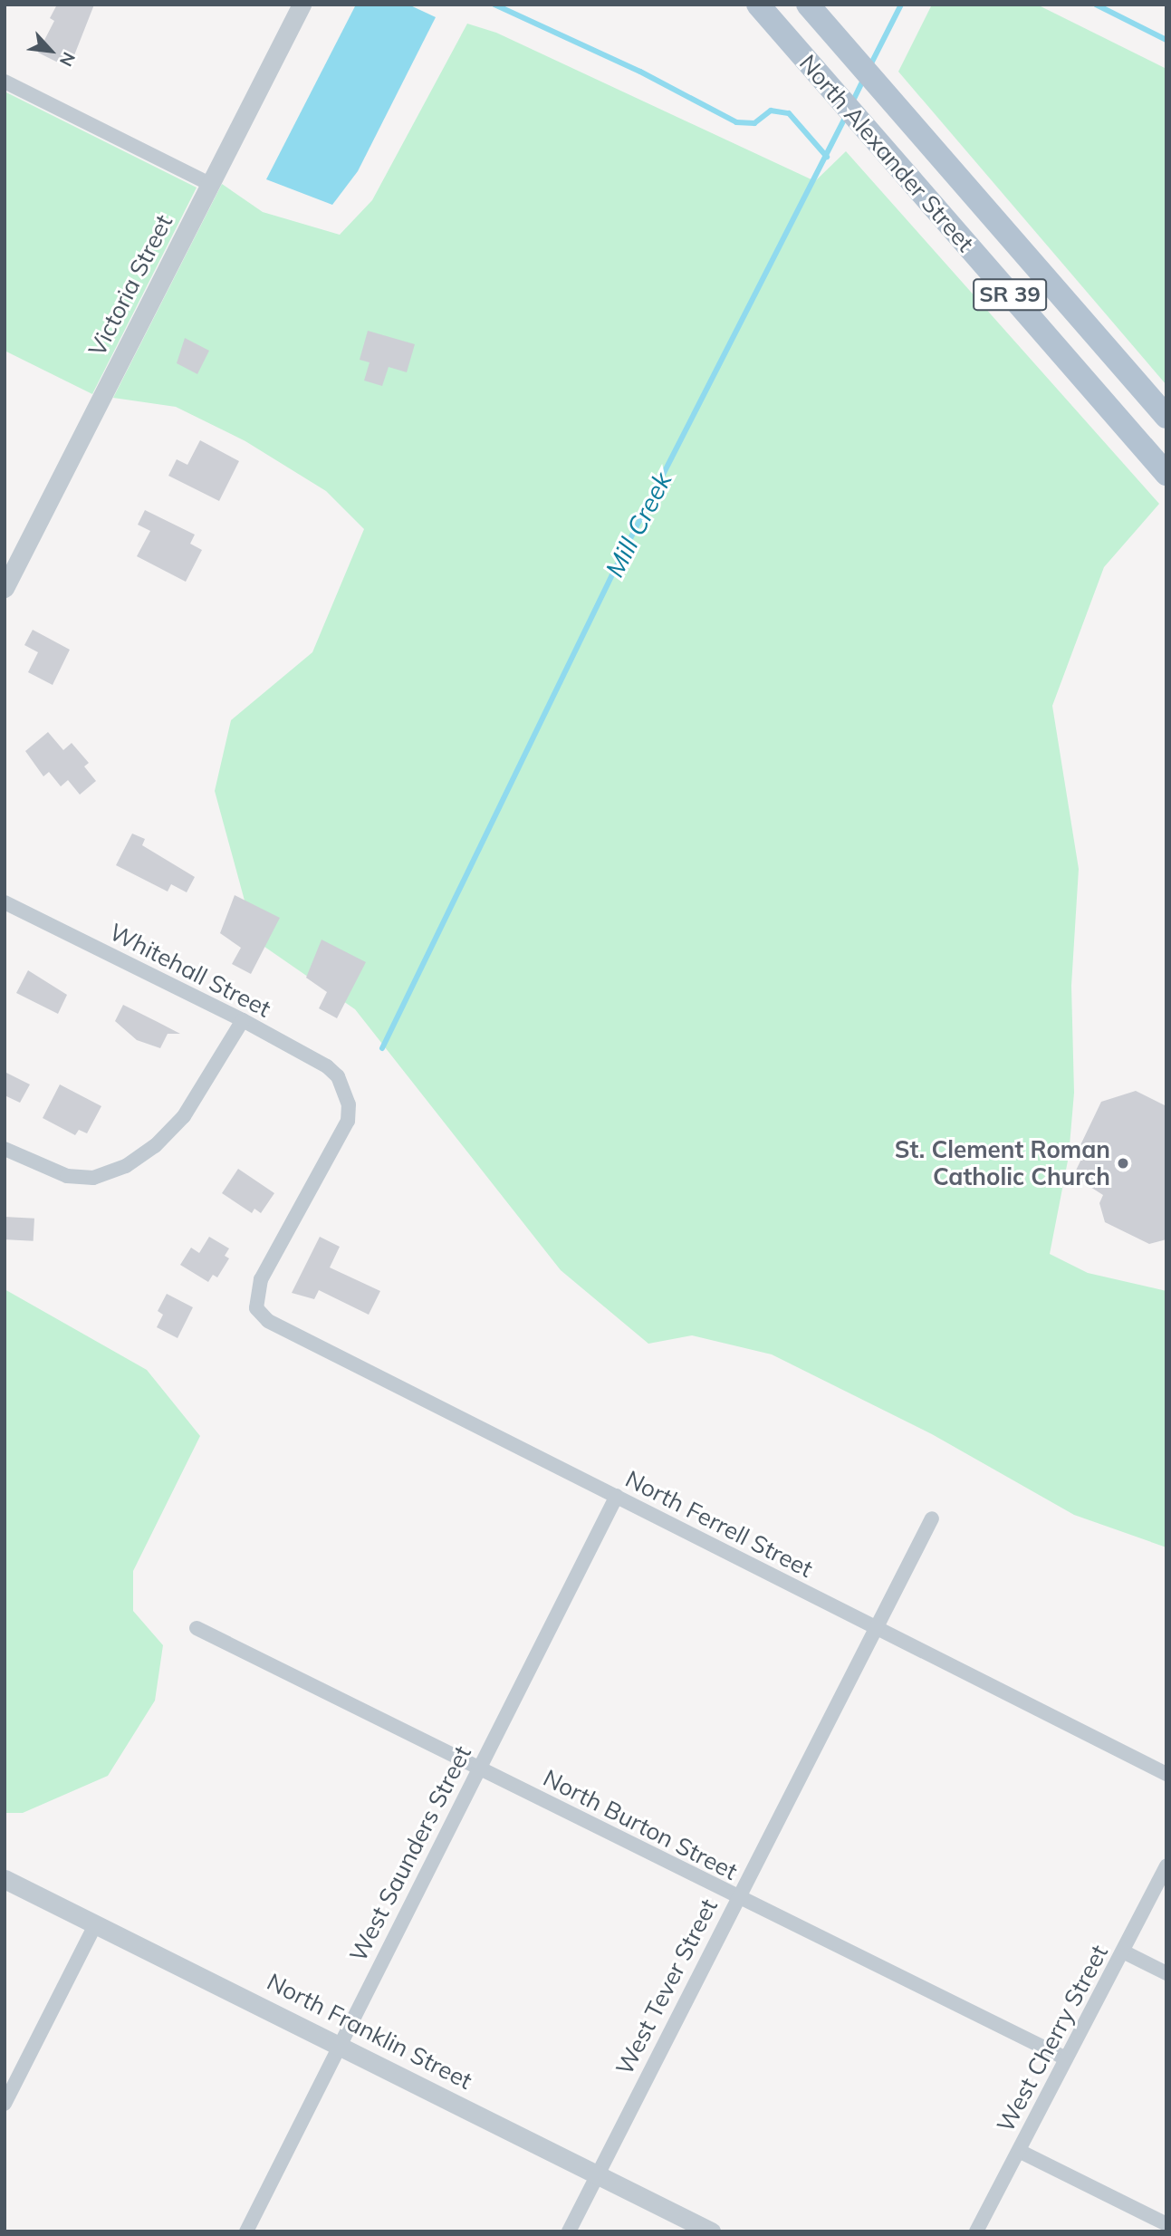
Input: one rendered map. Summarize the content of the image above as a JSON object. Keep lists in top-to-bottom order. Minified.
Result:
{"streets":{"main road":["North Alexander Street","SR 39"],"street":["Victoria Street","Whitehall Street","North Ferrell Street","North Burton Street","West Saunders Street","West Tever Street","North Franklin Street","West Cherry Street"]},"crossings":[["Whitehall Street","North Ferrell Street"],["North Ferrell Street","West Saunders Street"],["North Ferrell Street","West Tever Street"],["North Burton Street","West Saunders Street"],["North Burton Street","West Tever Street"],["North Burton Street","West Cherry Street"],["West Saunders Street","North Franklin Street"],["West Tever Street","North Franklin Street"]],"water":["Mill Creek"],"places":["St. Clement Roman Catholic Church"],"north":"bottom right"}
